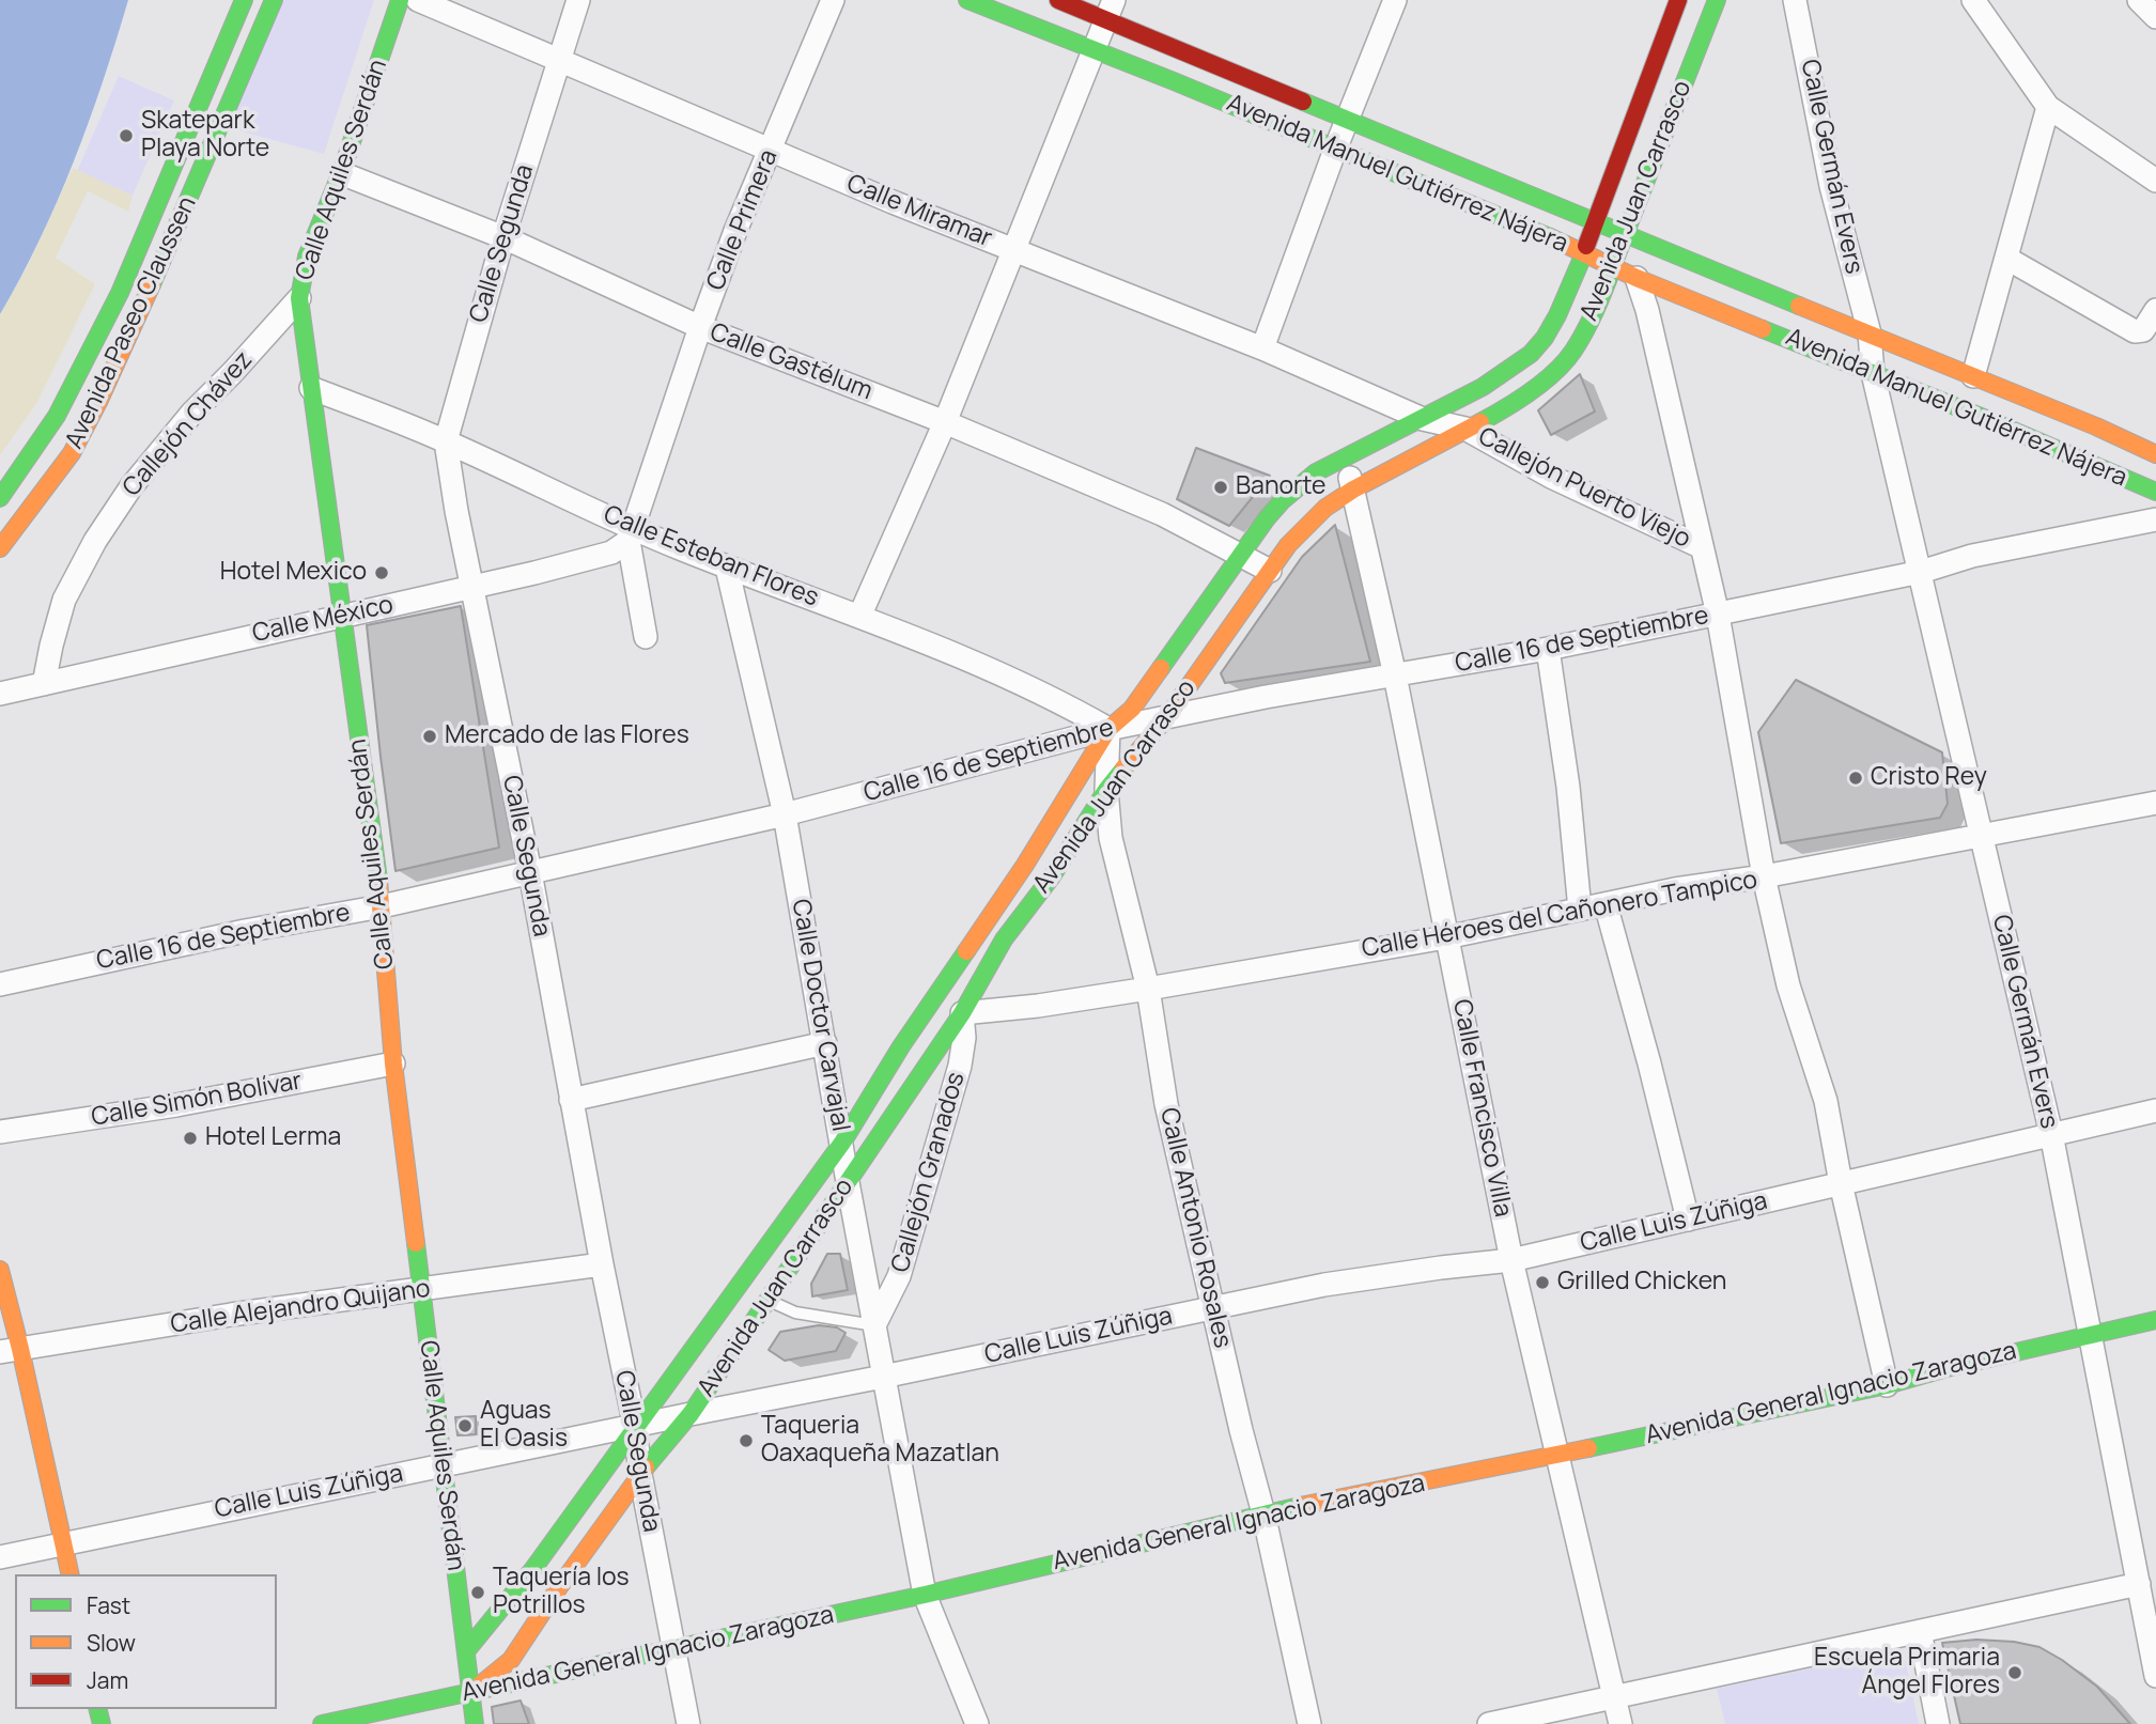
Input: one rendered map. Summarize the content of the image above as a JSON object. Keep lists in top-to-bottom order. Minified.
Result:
{"streets":{"street":["Calle Germán Evers","Calle Aquiles Serdán","Avenida Manuel Gutiérrez Nájera","Avenida Juan Carrasco","Calle Miramar","Calle Primera","Calle Segunda","Avenida Paseo Claussen","Calle Gastélum","Callejón Chávez","Callejón Puerto Viejo","Calle Esteban Flores","Calle México","Calle 16 de Septiembre","Calle Héroes del Cañonero Tampico","Calle Doctor Carvajal","Calle Simón Bolívar","Calle Francisco Villa","Callejón Granados","Calle Luis Zúñiga","Calle Antonio Rosales","Calle Alejandro Quijano","Avenida General Ignacio Zaragoza"]},"crossings":[["Calle Germán Evers","Avenida Manuel Gutiérrez Nájera"],["Calle Germán Evers","Calle 16 de Septiembre"],["Calle Germán Evers","Calle Héroes del Cañonero Tampico"],["Calle Germán Evers","Calle Luis Zúñiga"],["Calle Germán Evers","Avenida General Ignacio Zaragoza"],["Calle Aquiles Serdán","Avenida Juan Carrasco"],["Calle Aquiles Serdán","Calle Gastélum"],["Calle Aquiles Serdán","Callejón Chávez"],["Calle Aquiles Serdán","Calle Esteban Flores"],["Calle Aquiles Serdán","Calle México"],["Calle Aquiles Serdán","Calle 16 de Septiembre"],["Calle Aquiles Serdán","Calle Simón Bolívar"],["Calle Aquiles Serdán","Calle Luis Zúñiga"],["Calle Aquiles Serdán","Calle Alejandro Quijano"],["Calle Aquiles Serdán","Avenida General Ignacio Zaragoza"],["Avenida Manuel Gutiérrez Nájera","Avenida Juan Carrasco"],["Avenida Juan Carrasco","Calle Miramar"],["Avenida Juan Carrasco","Calle Segunda"],["Avenida Juan Carrasco","Calle Gastélum"],["Avenida Juan Carrasco","Callejón Puerto Viejo"],["Avenida Juan Carrasco","Calle Esteban Flores"],["Avenida Juan Carrasco","Calle 16 de Septiembre"],["Avenida Juan Carrasco","Calle Héroes del Cañonero Tampico"],["Avenida Juan Carrasco","Calle Doctor Carvajal"],["Avenida Juan Carrasco","Calle Francisco Villa"],["Avenida Juan Carrasco","Callejón Granados"],["Avenida Juan Carrasco","Calle Luis Zúñiga"],["Avenida Juan Carrasco","Calle Antonio Rosales"],["Avenida Juan Carrasco","Avenida General Ignacio Zaragoza"],["Calle Miramar","Calle Primera"],["Calle Miramar","Calle Segunda"],["Calle Miramar","Callejón Puerto Viejo"],["Calle Primera","Calle Gastélum"],["Calle Primera","Calle Esteban Flores"],["Calle Primera","Calle México"],["Calle Segunda","Calle Gastélum"],["Calle Segunda","Calle Esteban Flores"],["Calle Segunda","Calle México"],["Calle Segunda","Calle 16 de Septiembre"],["Calle Segunda","Calle Luis Zúñiga"],["Calle Segunda","Calle Alejandro Quijano"],["Calle Segunda","Avenida General Ignacio Zaragoza"],["Callejón Chávez","Calle México"],["Calle Esteban Flores","Calle México"],["Calle Esteban Flores","Calle 16 de Septiembre"],["Calle Esteban Flores","Calle Doctor Carvajal"],["Calle Esteban Flores","Calle Antonio Rosales"],["Calle 16 de Septiembre","Calle Doctor Carvajal"],["Calle 16 de Septiembre","Calle Francisco Villa"],["Calle 16 de Septiembre","Calle Antonio Rosales"],["Calle Héroes del Cañonero Tampico","Calle Francisco Villa"],["Calle Héroes del Cañonero Tampico","Callejón Granados"],["Calle Héroes del Cañonero Tampico","Calle Antonio Rosales"],["Calle Doctor Carvajal","Callejón Granados"],["Calle Doctor Carvajal","Calle Luis Zúñiga"],["Calle Doctor Carvajal","Avenida General Ignacio Zaragoza"],["Calle Francisco Villa","Calle Luis Zúñiga"],["Calle Francisco Villa","Avenida General Ignacio Zaragoza"],["Calle Luis Zúñiga","Calle Antonio Rosales"],["Calle Antonio Rosales","Avenida General Ignacio Zaragoza"]],"places":["Skatepark Playa Norte","Banorte","Hotel Mexico","Mercado de las Flores","Cristo Rey","Hotel Lerma","Grilled Chicken","Aguas El Oasis","Taqueria Oaxaqueña Mazatlan","Taquería los Potrillos","Escuela Primaria Ángel Flores"],"legend":["Fast","Slow","Jam"]}
